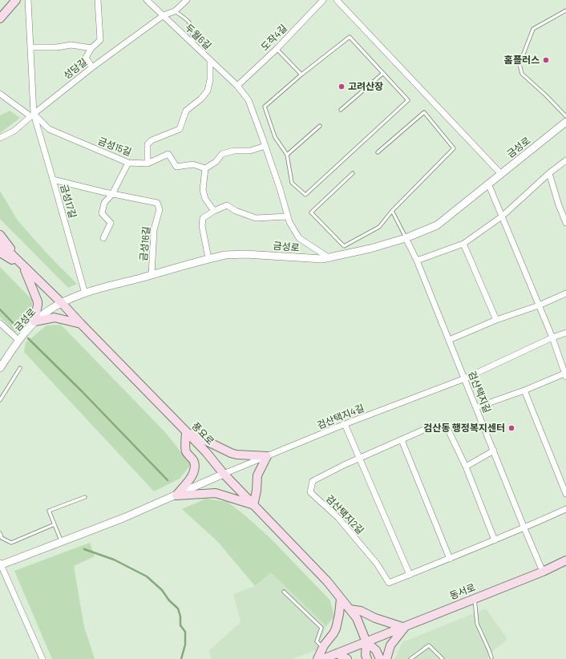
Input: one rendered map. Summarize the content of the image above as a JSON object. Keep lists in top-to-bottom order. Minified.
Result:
{"streets":{"main road":["풍요로","동서로"],"street":["두월6길","도작4길","성당길","금성15길","금성로","금성17길","금성16길","검산택지길","검산택지4길","검산택지2길"]},"crossings":[["두월6길","도작4길"],["두월6길","성당길"],["두월6길","금성로"],["성당길","금성15길"],["성당길","금성17길"],["금성15길","금성17길"],["금성로","금성17길"],["금성로","금성16길"],["금성로","검산택지길"],["금성로","풍요로"],["금성17길","금성16길"],["검산택지길","검산택지4길"],["검산택지길","검산택지2길"],["검산택지길","동서로"],["검산택지4길","풍요로"],["풍요로","동서로"]],"places":["홈플러스","고려산장","검산동 행정복지센터"]}
